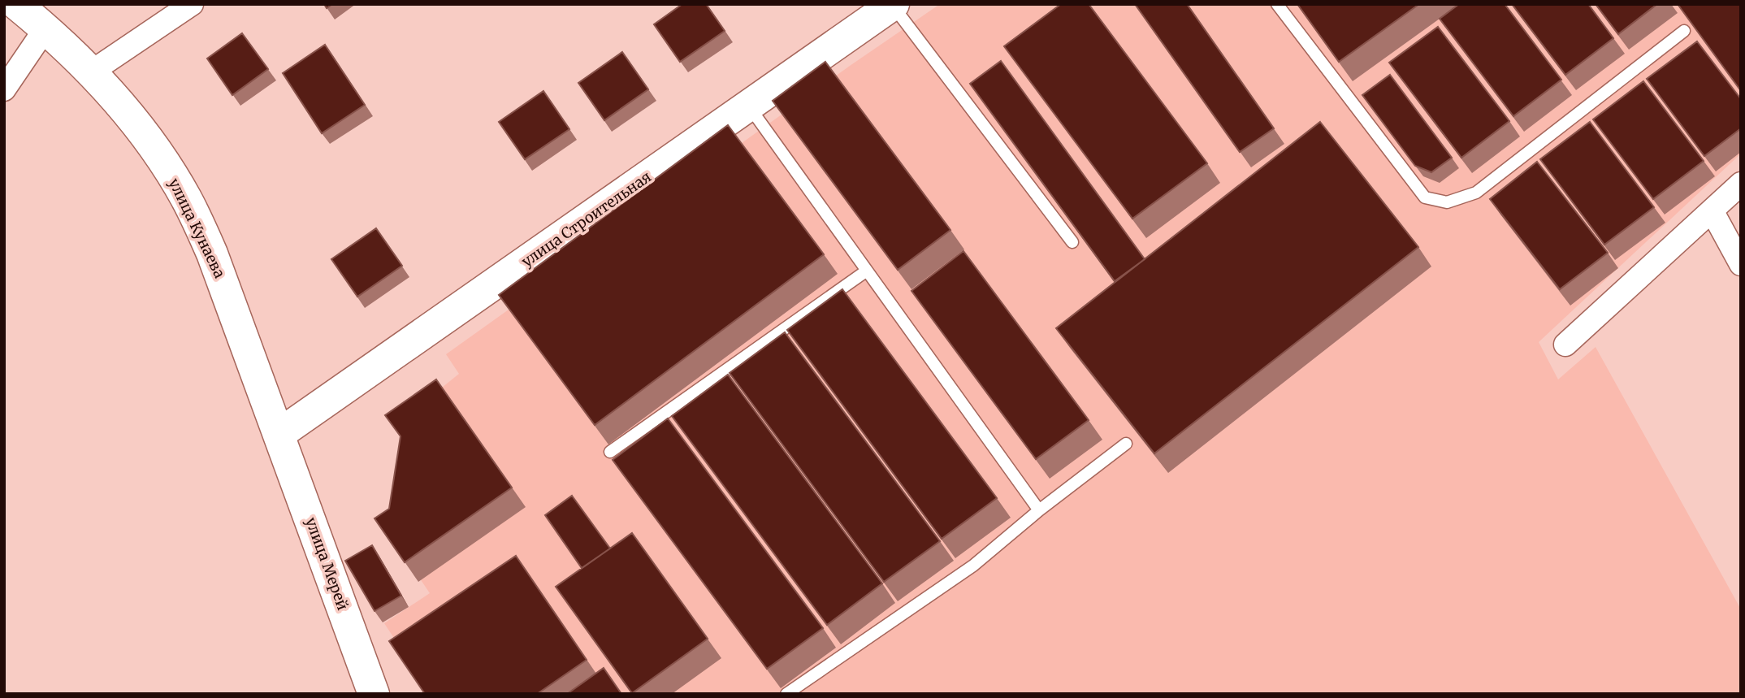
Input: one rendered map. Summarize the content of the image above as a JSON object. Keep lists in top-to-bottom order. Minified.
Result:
{"streets":{"main road":["улица Строительная","улица Кунаева","улица Мерей"]},"crossings":[["улица Строительная","улица Кунаева"],["улица Строительная","улица Мерей"],["улица Кунаева","улица Мерей"]]}
